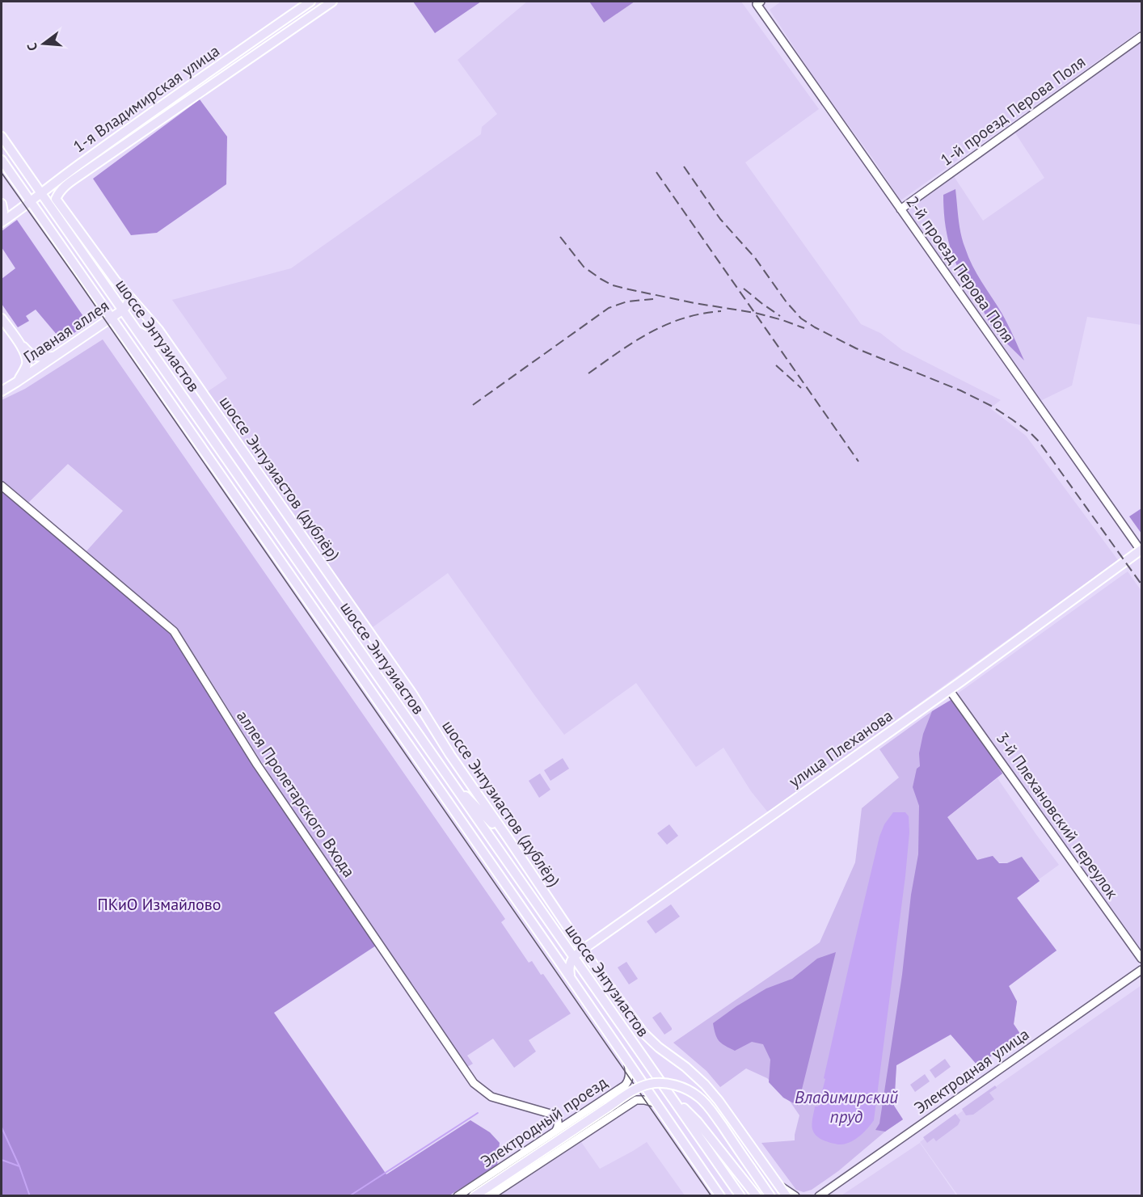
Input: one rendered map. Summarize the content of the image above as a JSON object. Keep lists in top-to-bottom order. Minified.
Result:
{"streets":{"main road":["1-я Владимирская улица","Главная аллея","шоссе Энтузиастов","шоссе Энтузиастов (дублёр)","улица Плеханова"],"street":["1-й проезд Перова Поля","2-й проезд Перова Поля","аллея Пролетарского Входа","3-й Плехановский переулок","Электродная улица","Электродный проезд"]},"crossings":[["1-я Владимирская улица","шоссе Энтузиастов"],["1-я Владимирская улица","шоссе Энтузиастов (дублёр)"],["1-й проезд Перова Поля","2-й проезд Перова Поля"],["2-й проезд Перова Поля","улица Плеханова"],["Главная аллея","шоссе Энтузиастов"],["шоссе Энтузиастов","улица Плеханова"],["шоссе Энтузиастов","Электродный проезд"],["шоссе Энтузиастов (дублёр)","улица Плеханова"],["улица Плеханова","3-й Плехановский переулок"],["аллея Пролетарского Входа","Электродный проезд"]],"water":["Владимирский пруд"],"parks":["ПКиО Измайлово"],"north":"left"}
